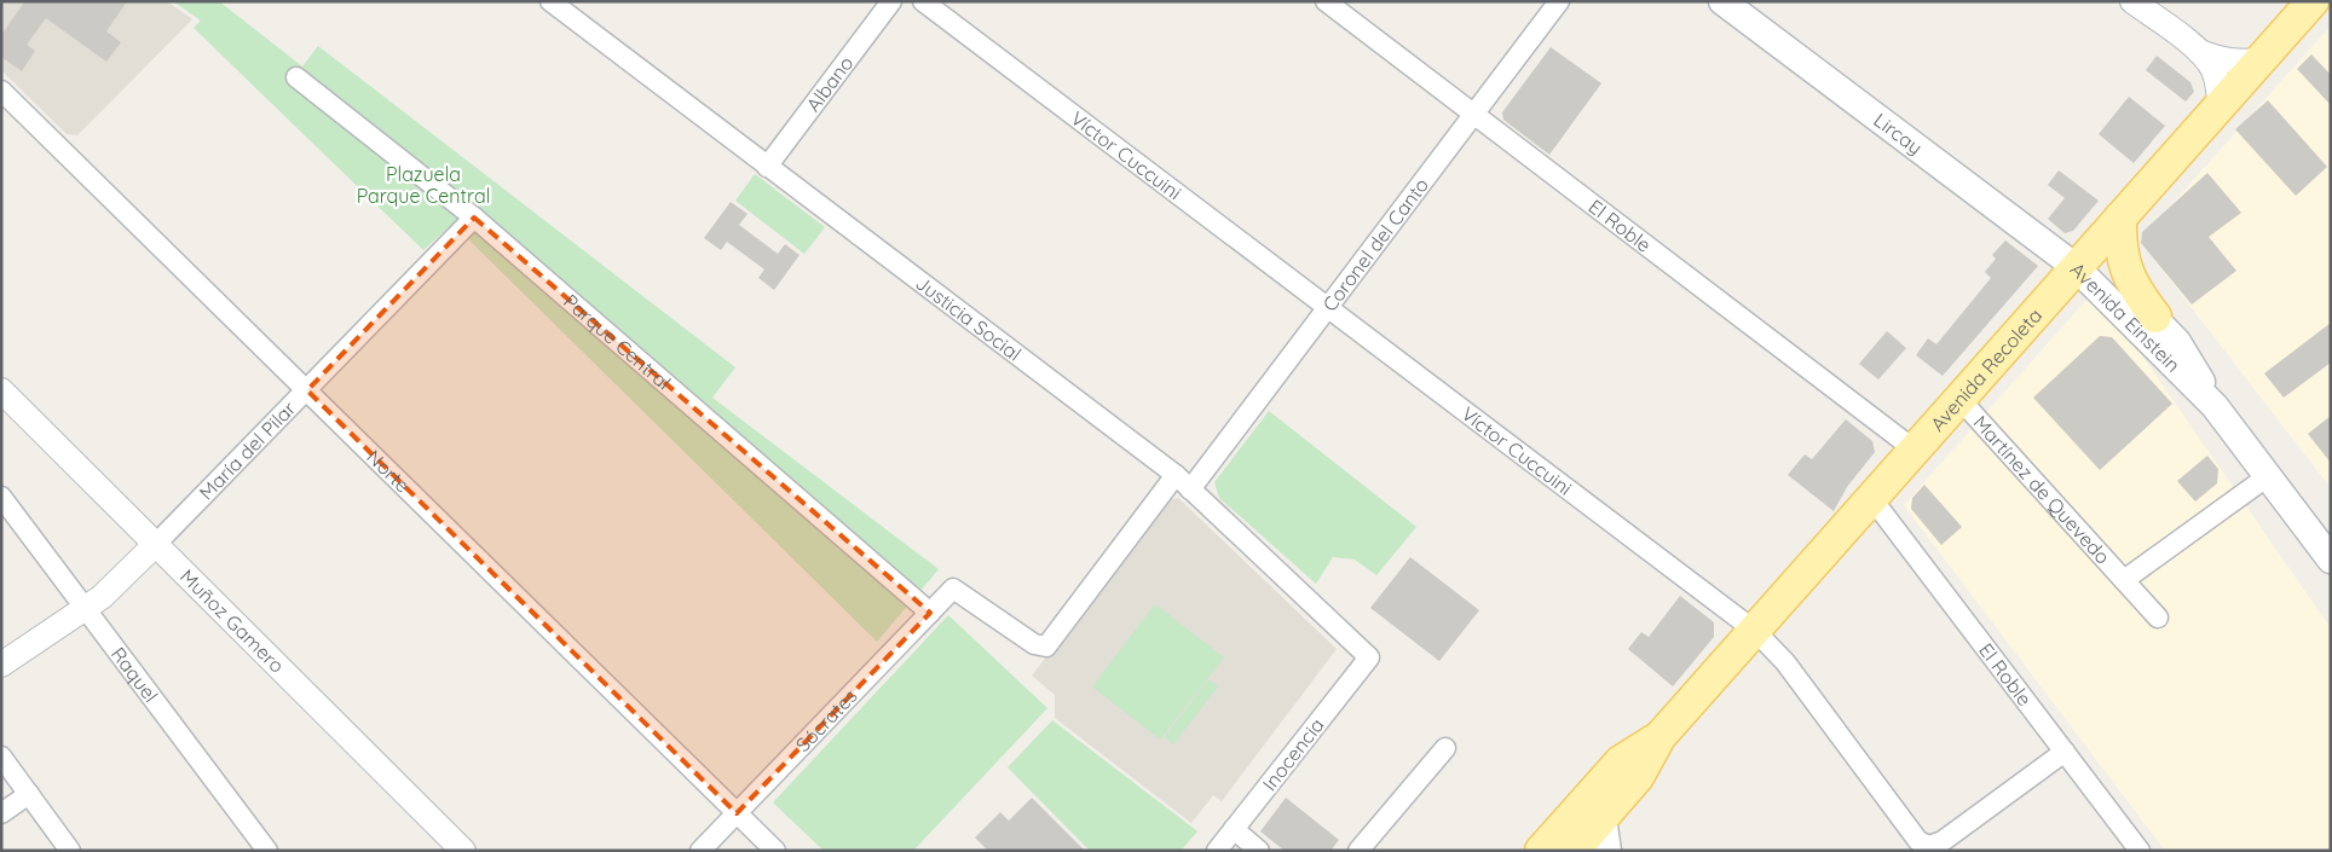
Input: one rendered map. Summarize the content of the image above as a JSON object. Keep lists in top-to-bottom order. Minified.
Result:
{"streets":{"main road":["Lircay","Avenida Einstein","Avenida Recoleta"],"street":["Albano","Víctor Cuccuini","El Roble","Coronel del Canto","Justicia Social","Parque Central","María del Pilar","Norte","Martínez de Quevedo","Muñoz Gamero","Raquel","Sócrates","Inocencia"]},"crossings":[["Albano","Justicia Social"],["Lircay","Avenida Einstein"],["Lircay","Avenida Recoleta"],["Víctor Cuccuini","El Roble"],["Víctor Cuccuini","Coronel del Canto"],["Víctor Cuccuini","Avenida Recoleta"],["El Roble","Coronel del Canto"],["El Roble","Avenida Recoleta"],["Coronel del Canto","Justicia Social"],["Justicia Social","Sócrates"],["Justicia Social","Inocencia"],["Avenida Einstein","Avenida Recoleta"],["Avenida Einstein","Martínez de Quevedo"],["Parque Central","María del Pilar"],["Parque Central","Sócrates"],["Avenida Recoleta","Martínez de Quevedo"],["María del Pilar","Norte"],["María del Pilar","Muñoz Gamero"],["María del Pilar","Raquel"],["Norte","Sócrates"]],"parks":["Plazuela Parque Central"]}
